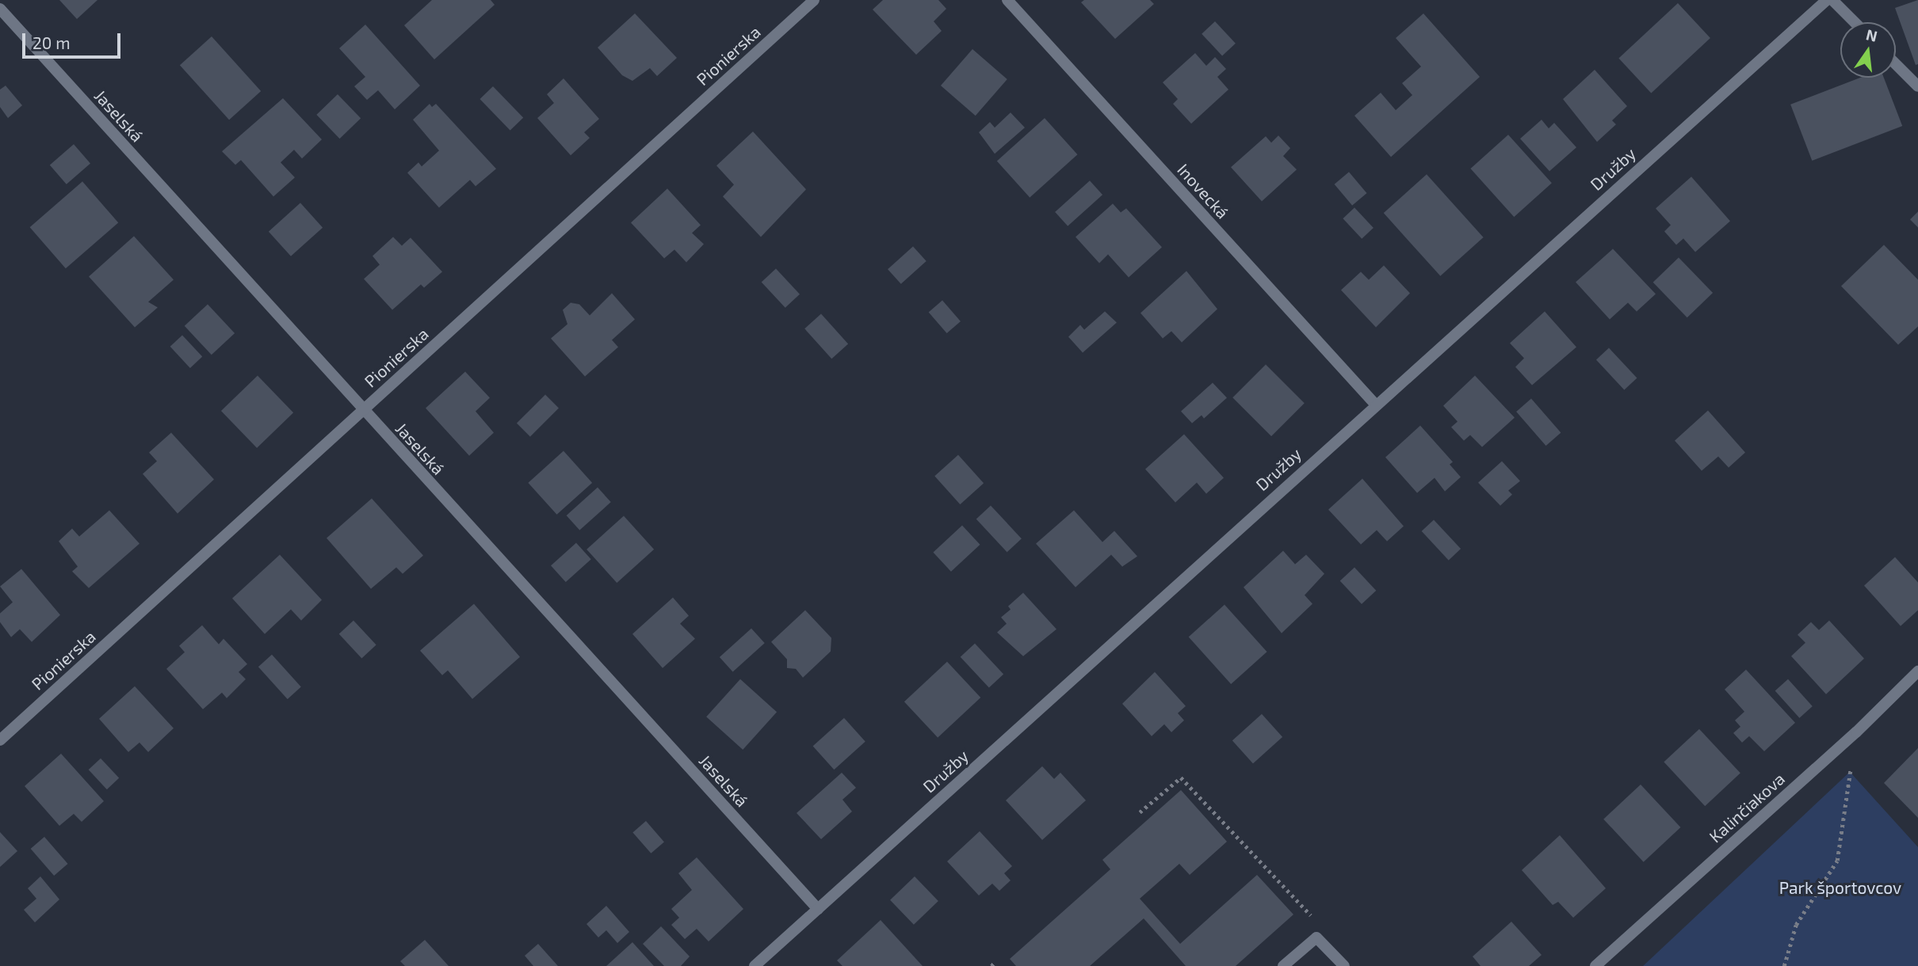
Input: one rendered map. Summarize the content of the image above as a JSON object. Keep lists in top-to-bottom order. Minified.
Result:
{"streets":{"street":["Pionierska","Jaselská","Družby","Inovecká","Kalinčiakova"]},"crossings":[["Pionierska","Jaselská"],["Jaselská","Družby"],["Družby","Inovecká"]],"parks":["Park športovcov"],"scale_bar":"20 m","north":"top"}
